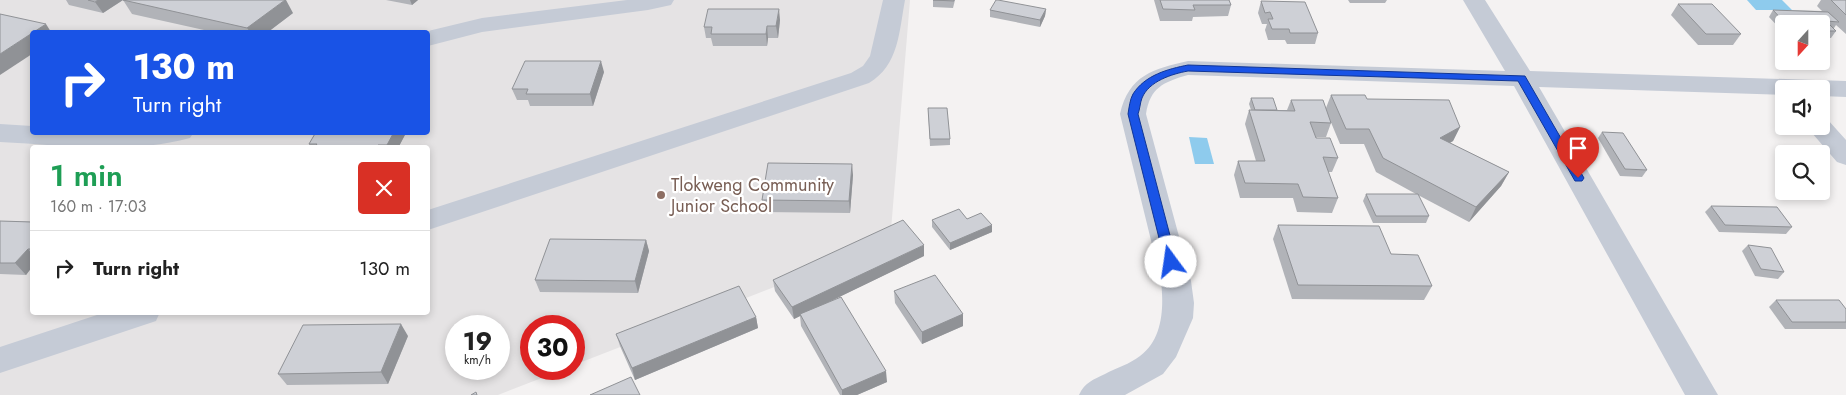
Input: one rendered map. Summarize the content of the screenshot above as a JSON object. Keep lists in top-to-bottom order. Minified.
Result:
{"places":["Tlokweng Community Junior School"],"north":"bottom","page":{"turn":["130 m","Turn right"],"heading":["1 min","160 m · 17:03"],"list":[{"name":"Turn right","value":"130 m"}],"speed":"19 km/h","limit":"30"}}
